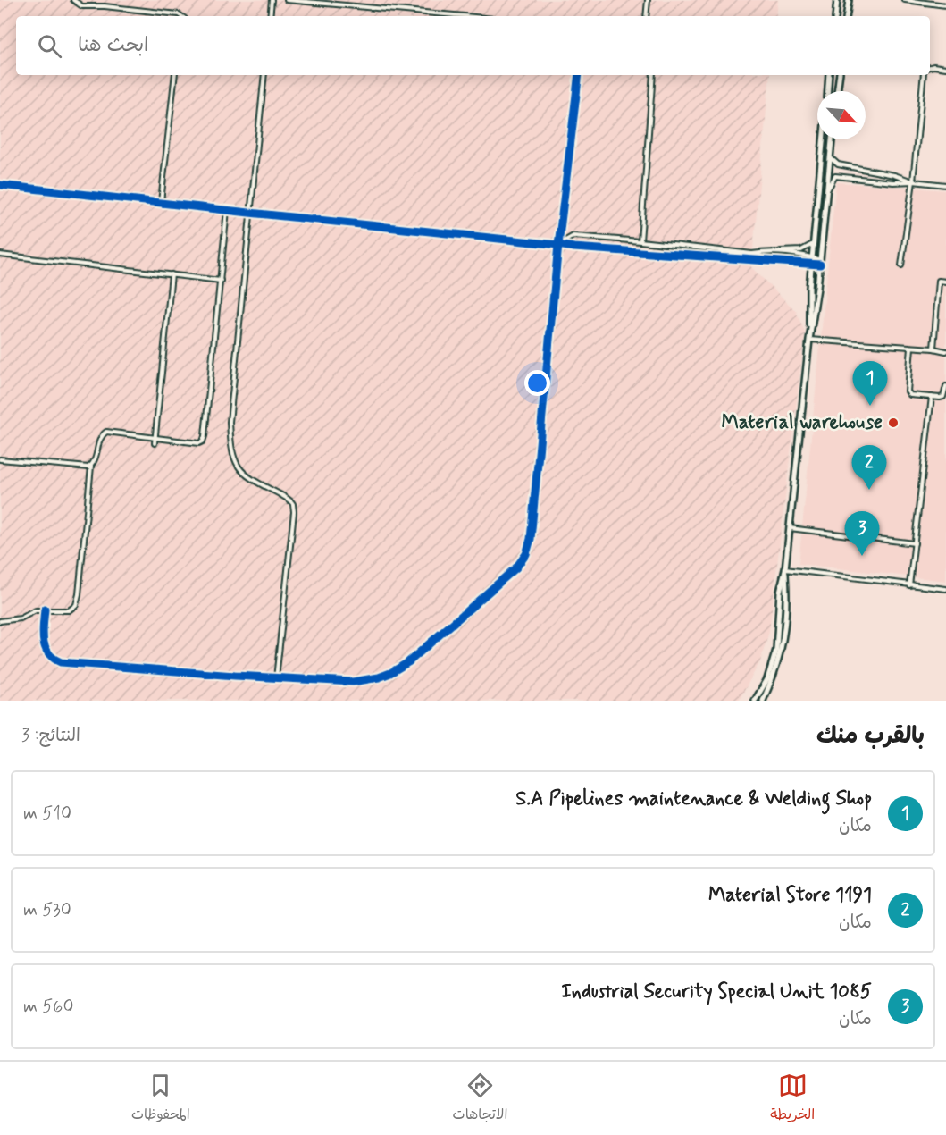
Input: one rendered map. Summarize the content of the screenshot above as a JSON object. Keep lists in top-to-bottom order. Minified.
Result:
{"places":["Material warehouse"],"north":"bottom right","page":{"search":"ابحث هنا","pins":["1","2","3"],"heading":["بالقرب منك","النتائج: 3"],"list":[{"mark":"1","name":"S.A Pipelines maintenance & Welding Shop","note":"مكان","value":"510 m"},{"mark":"2","name":"1191 Material Store","note":"مكان","value":"530 m"},{"mark":"3","name":"1085 Industrial Security Special Unit","note":"مكان","value":"560 m"}],"nav":["الخريطة","الاتجاهات","المحفوظات"]}}
